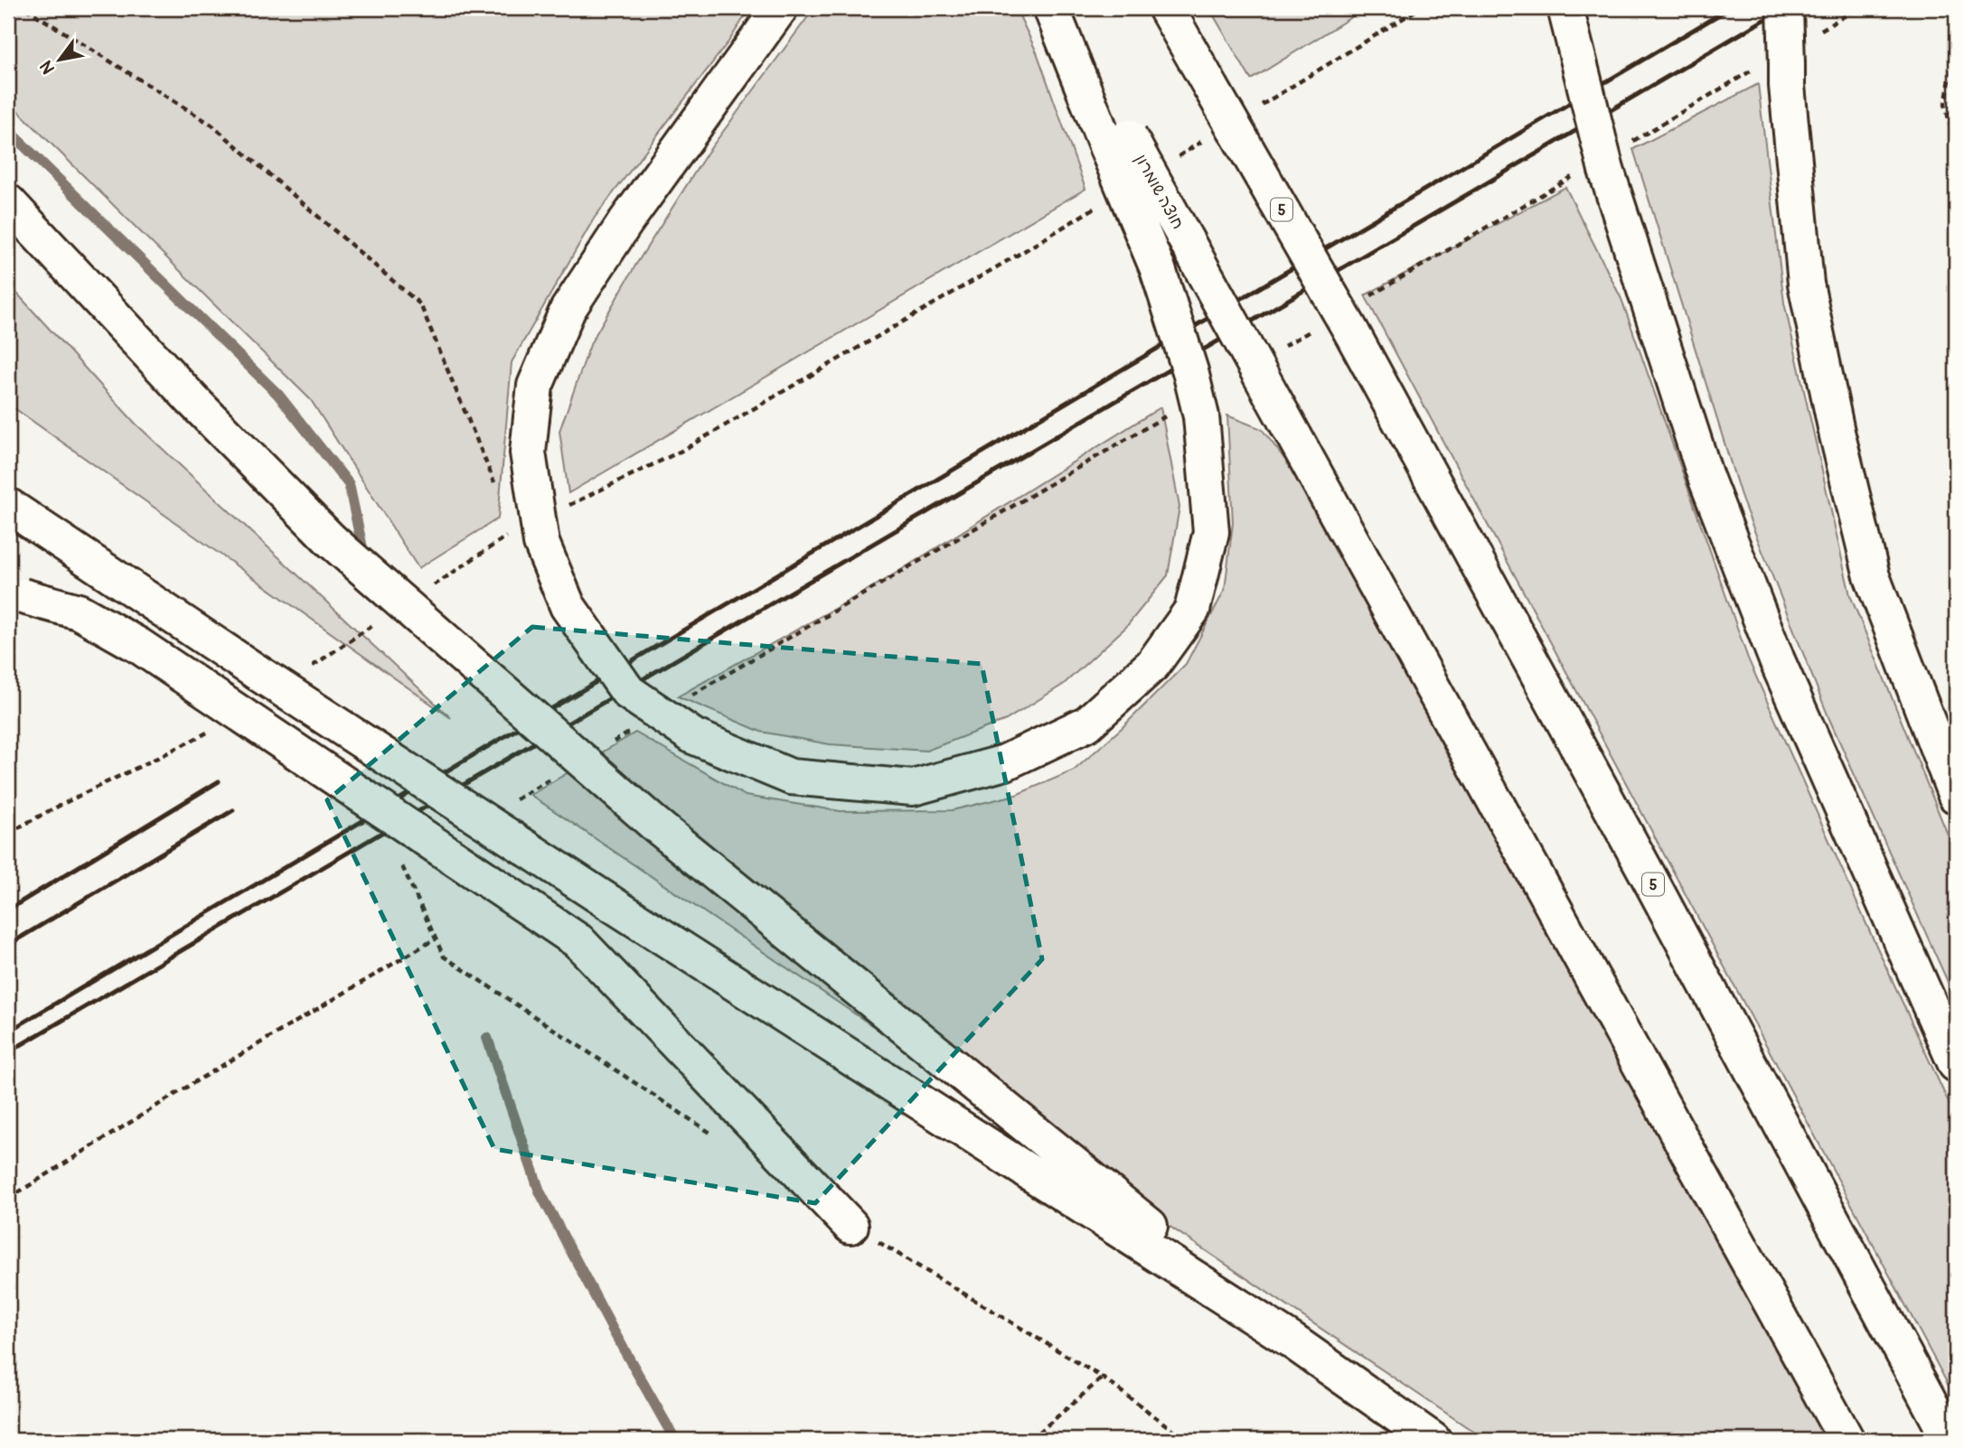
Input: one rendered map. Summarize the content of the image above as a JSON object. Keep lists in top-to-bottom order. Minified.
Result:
{"streets":{"main road":["חוצה שומרון","5"]},"north":"bottom left"}
